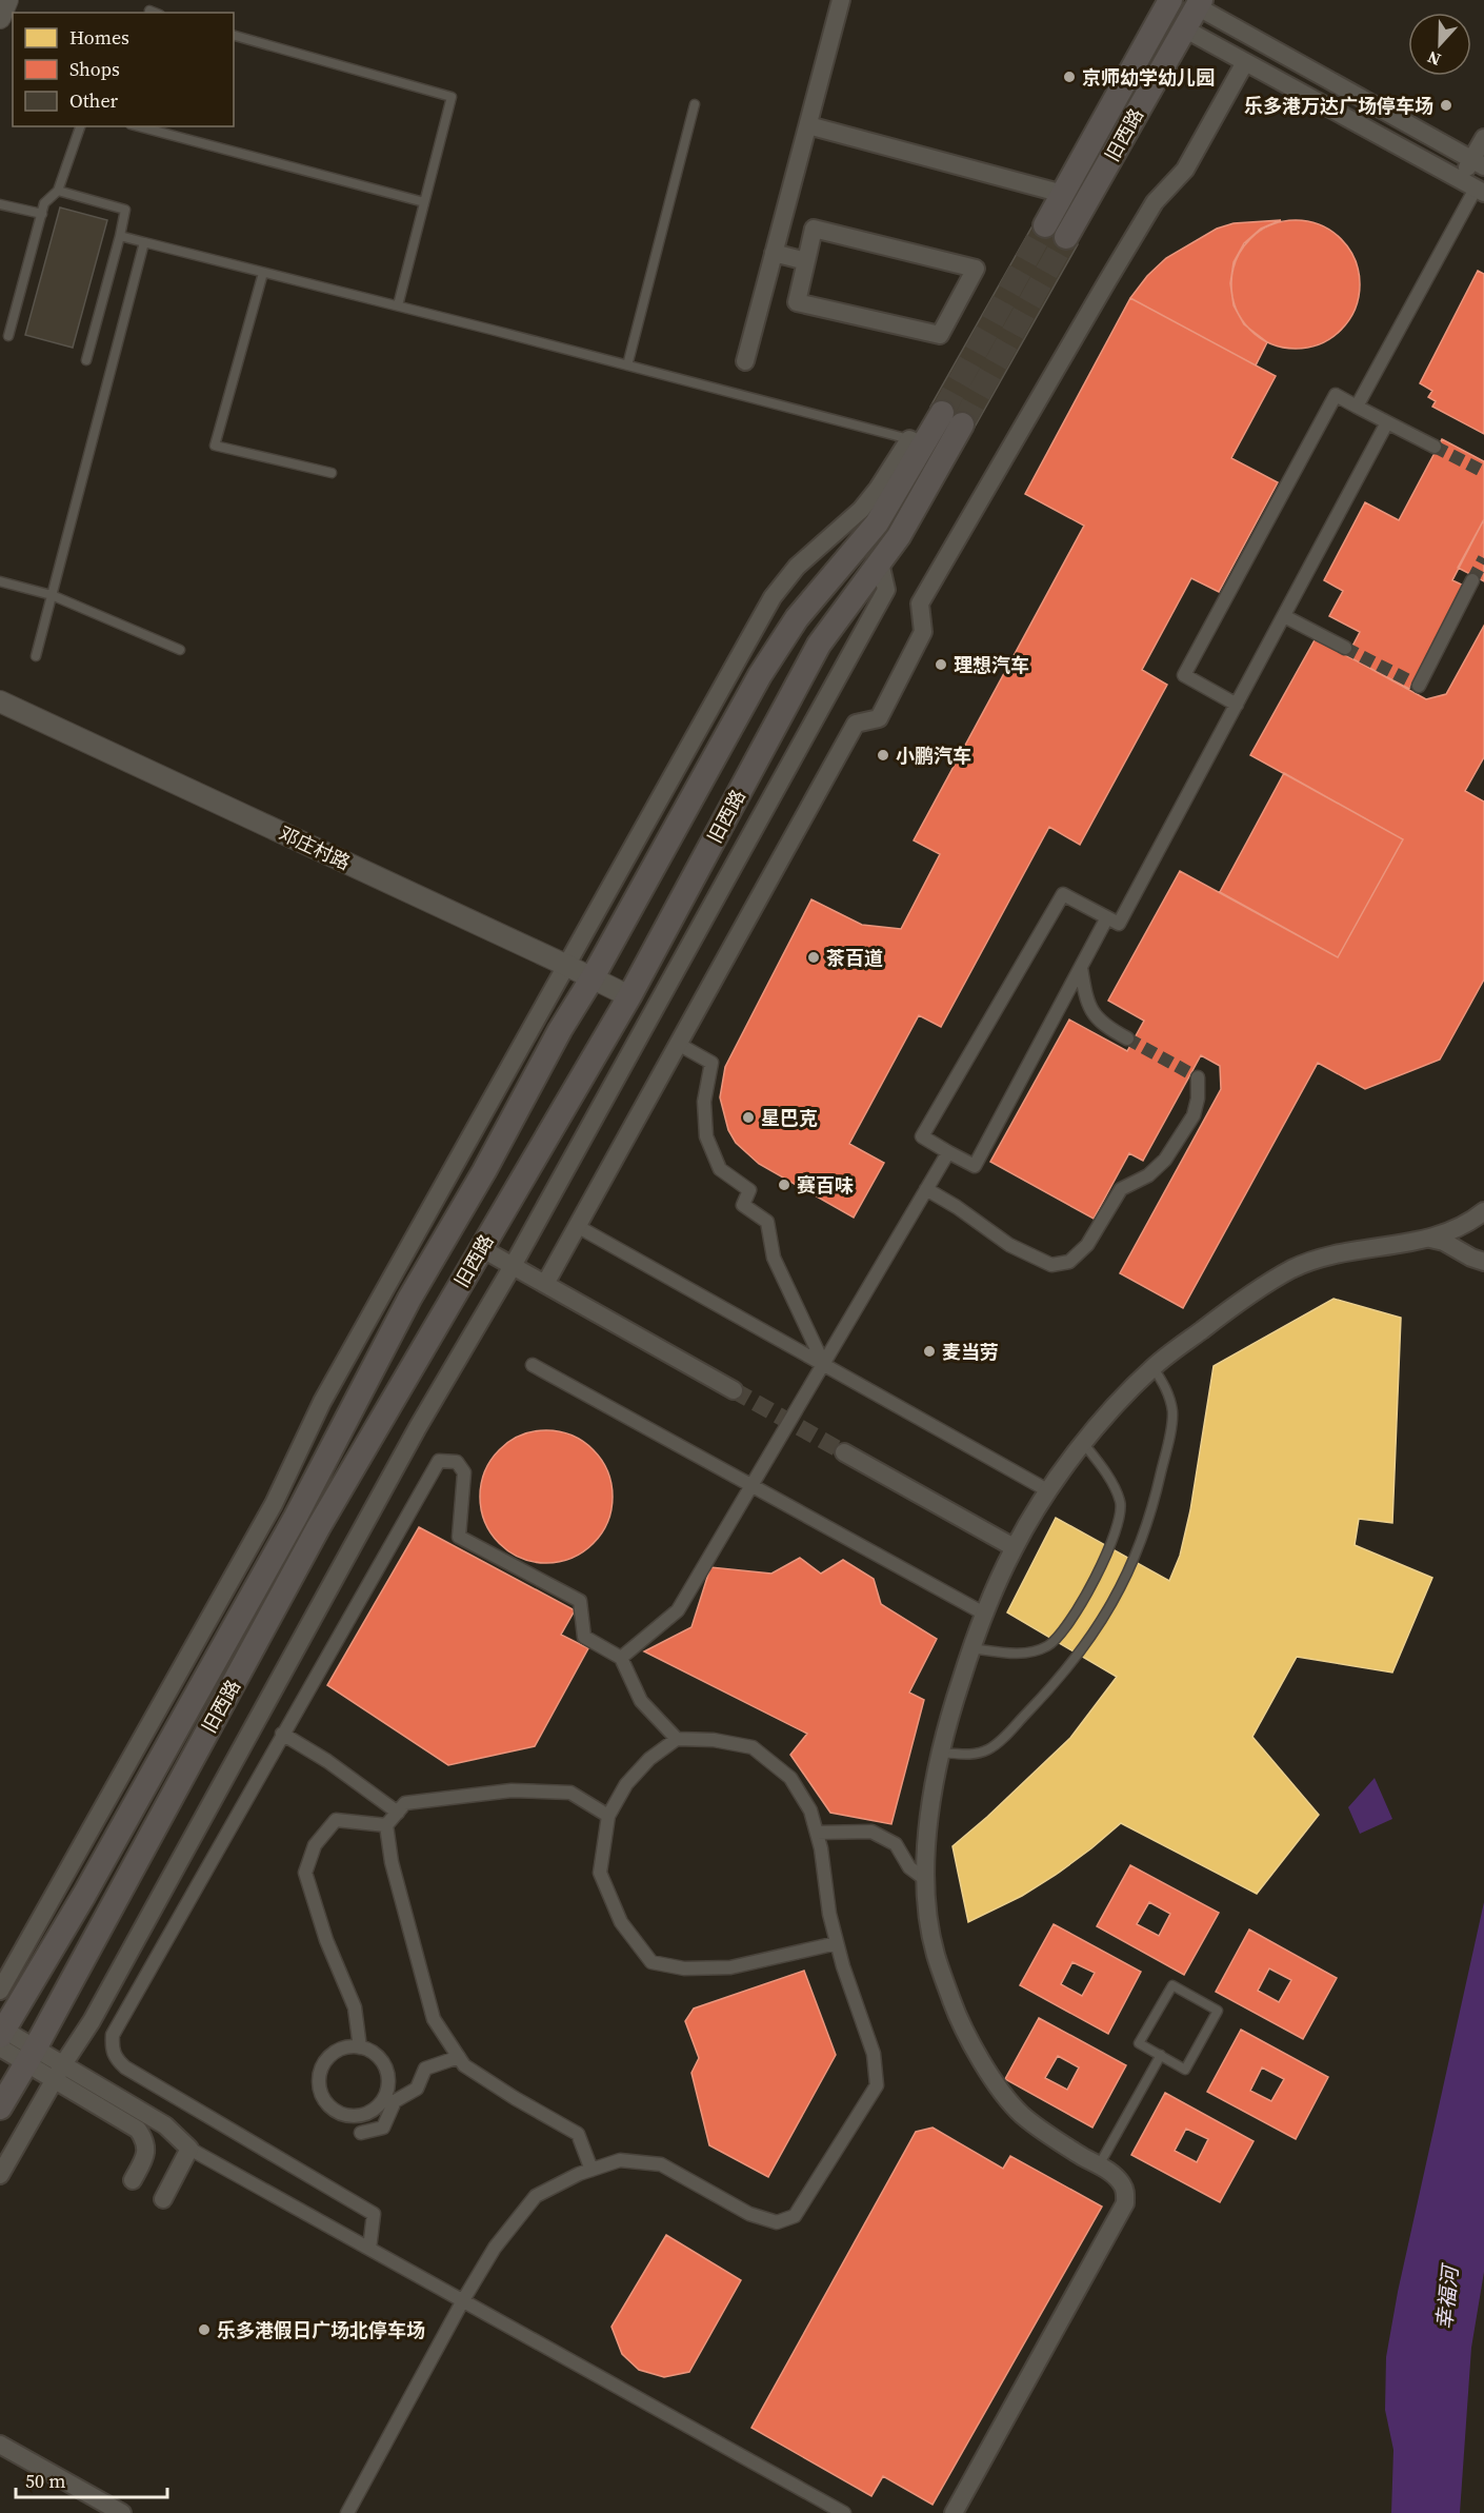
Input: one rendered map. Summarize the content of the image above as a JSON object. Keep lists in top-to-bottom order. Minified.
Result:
{"streets":{"main road":["旧西路"],"street":["邓庄村路"]},"crossings":[["旧西路","邓庄村路"]],"water":["幸福河"],"places":["京师幼学幼儿园","乐多港万达广场停车场","理想汽车","小鹏汽车","茶百道","星巴克","赛百味","麦当劳","乐多港假日广场北停车场"],"legend":["Homes","Shops","Other"],"scale_bar":"50 m","north":"bottom"}
